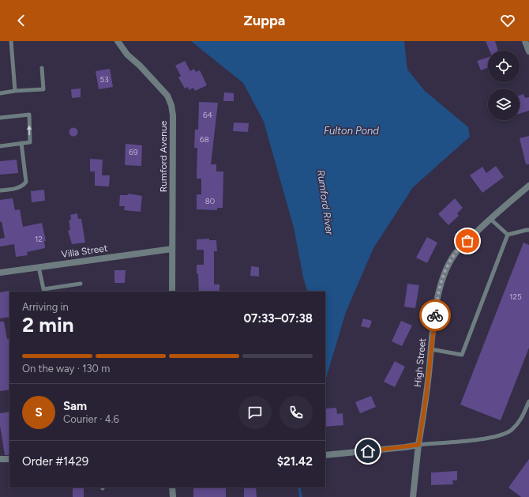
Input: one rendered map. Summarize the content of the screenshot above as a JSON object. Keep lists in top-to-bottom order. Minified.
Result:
{"streets":{"street":["Rumford Avenue","Villa Street","High Street"]},"crossings":[["Rumford Avenue","Villa Street"]],"water":["Fulton Pond","Rumford River"],"house_numbers":["53","64","68","69","80","12","125"],"page":{"header":"Zuppa","heading":["2 min","Arriving in","07:33–07:38"],"panel":["Sam","Courier · 4.6","Order #1429","$21.42"],"bar":"On the way · 130 m","round":"S"}}
